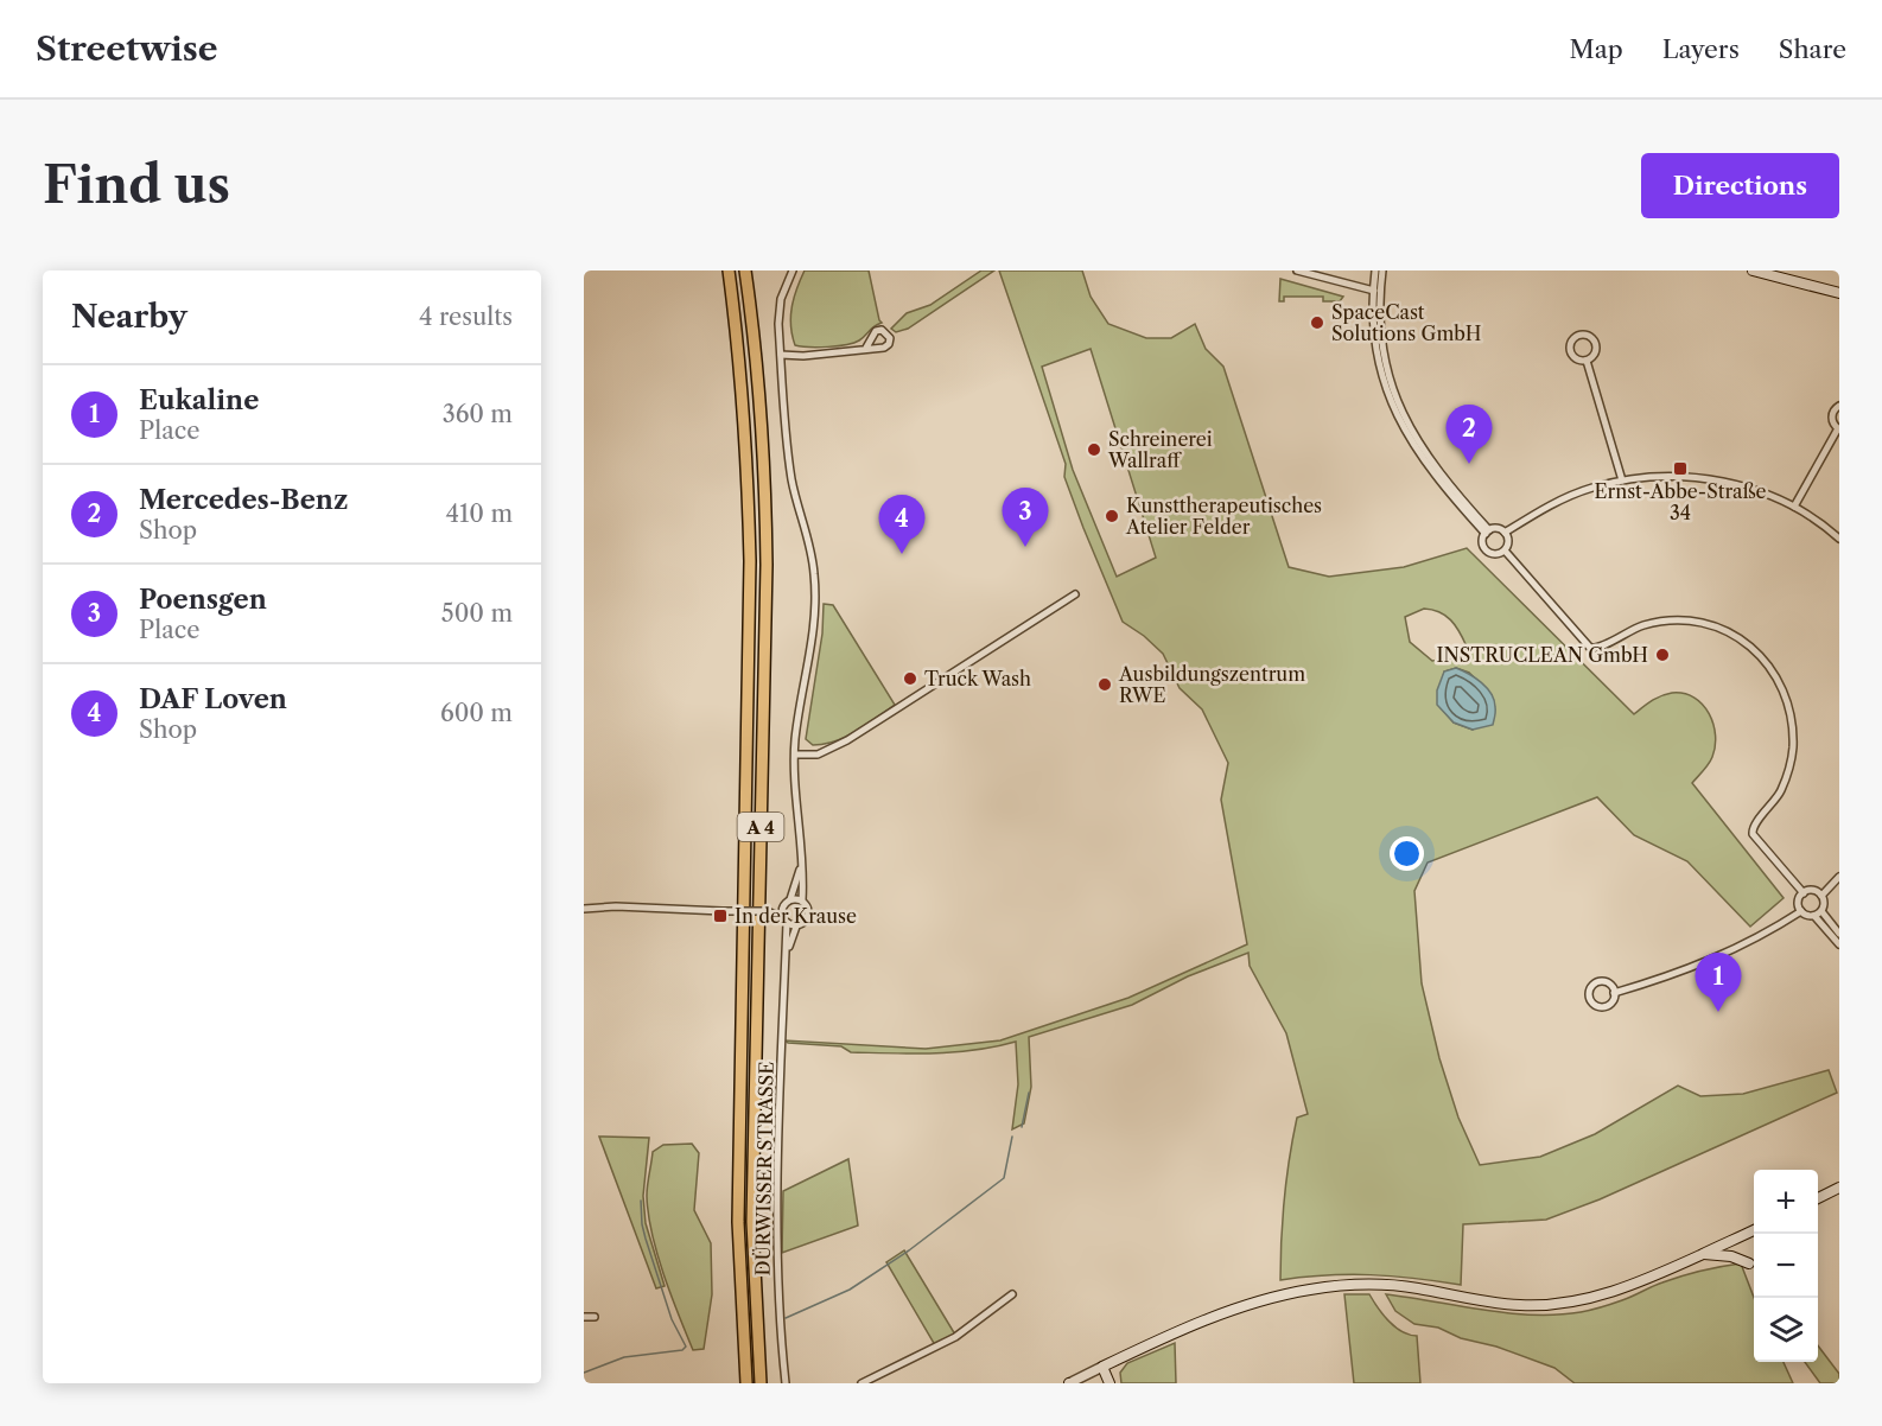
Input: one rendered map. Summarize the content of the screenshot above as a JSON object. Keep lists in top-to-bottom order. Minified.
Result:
{"streets":{"highway":["A 4"],"street":["DÜRWISSER STRASSE"]},"places":{"other":["SpaceCast Solutions GmbH","Schreinerei Wallraff","Kunsttherapeutisches Atelier Felder","INSTRUCLEAN GmbH","Truck Wash","Ausbildungszentrum RWE"],"transit":["Ernst-Abbe-Straße 34","In der Krause"]},"page":{"header":"Streetwise","nav":["Map","Layers","Share"],"buttons":"Directions","title":"Find us","heading":["Nearby","4 results"],"list":[{"mark":"1","name":"Eukaline","note":"Place","value":"360 m"},{"mark":"2","name":"Mercedes-Benz","note":"Shop","value":"410 m"},{"mark":"3","name":"Poensgen","note":"Place","value":"500 m"},{"mark":"4","name":"DAF Loven","note":"Shop","value":"600 m"}],"pins":["2","3","4","1"],"map_buttons":["+","−"]}}
